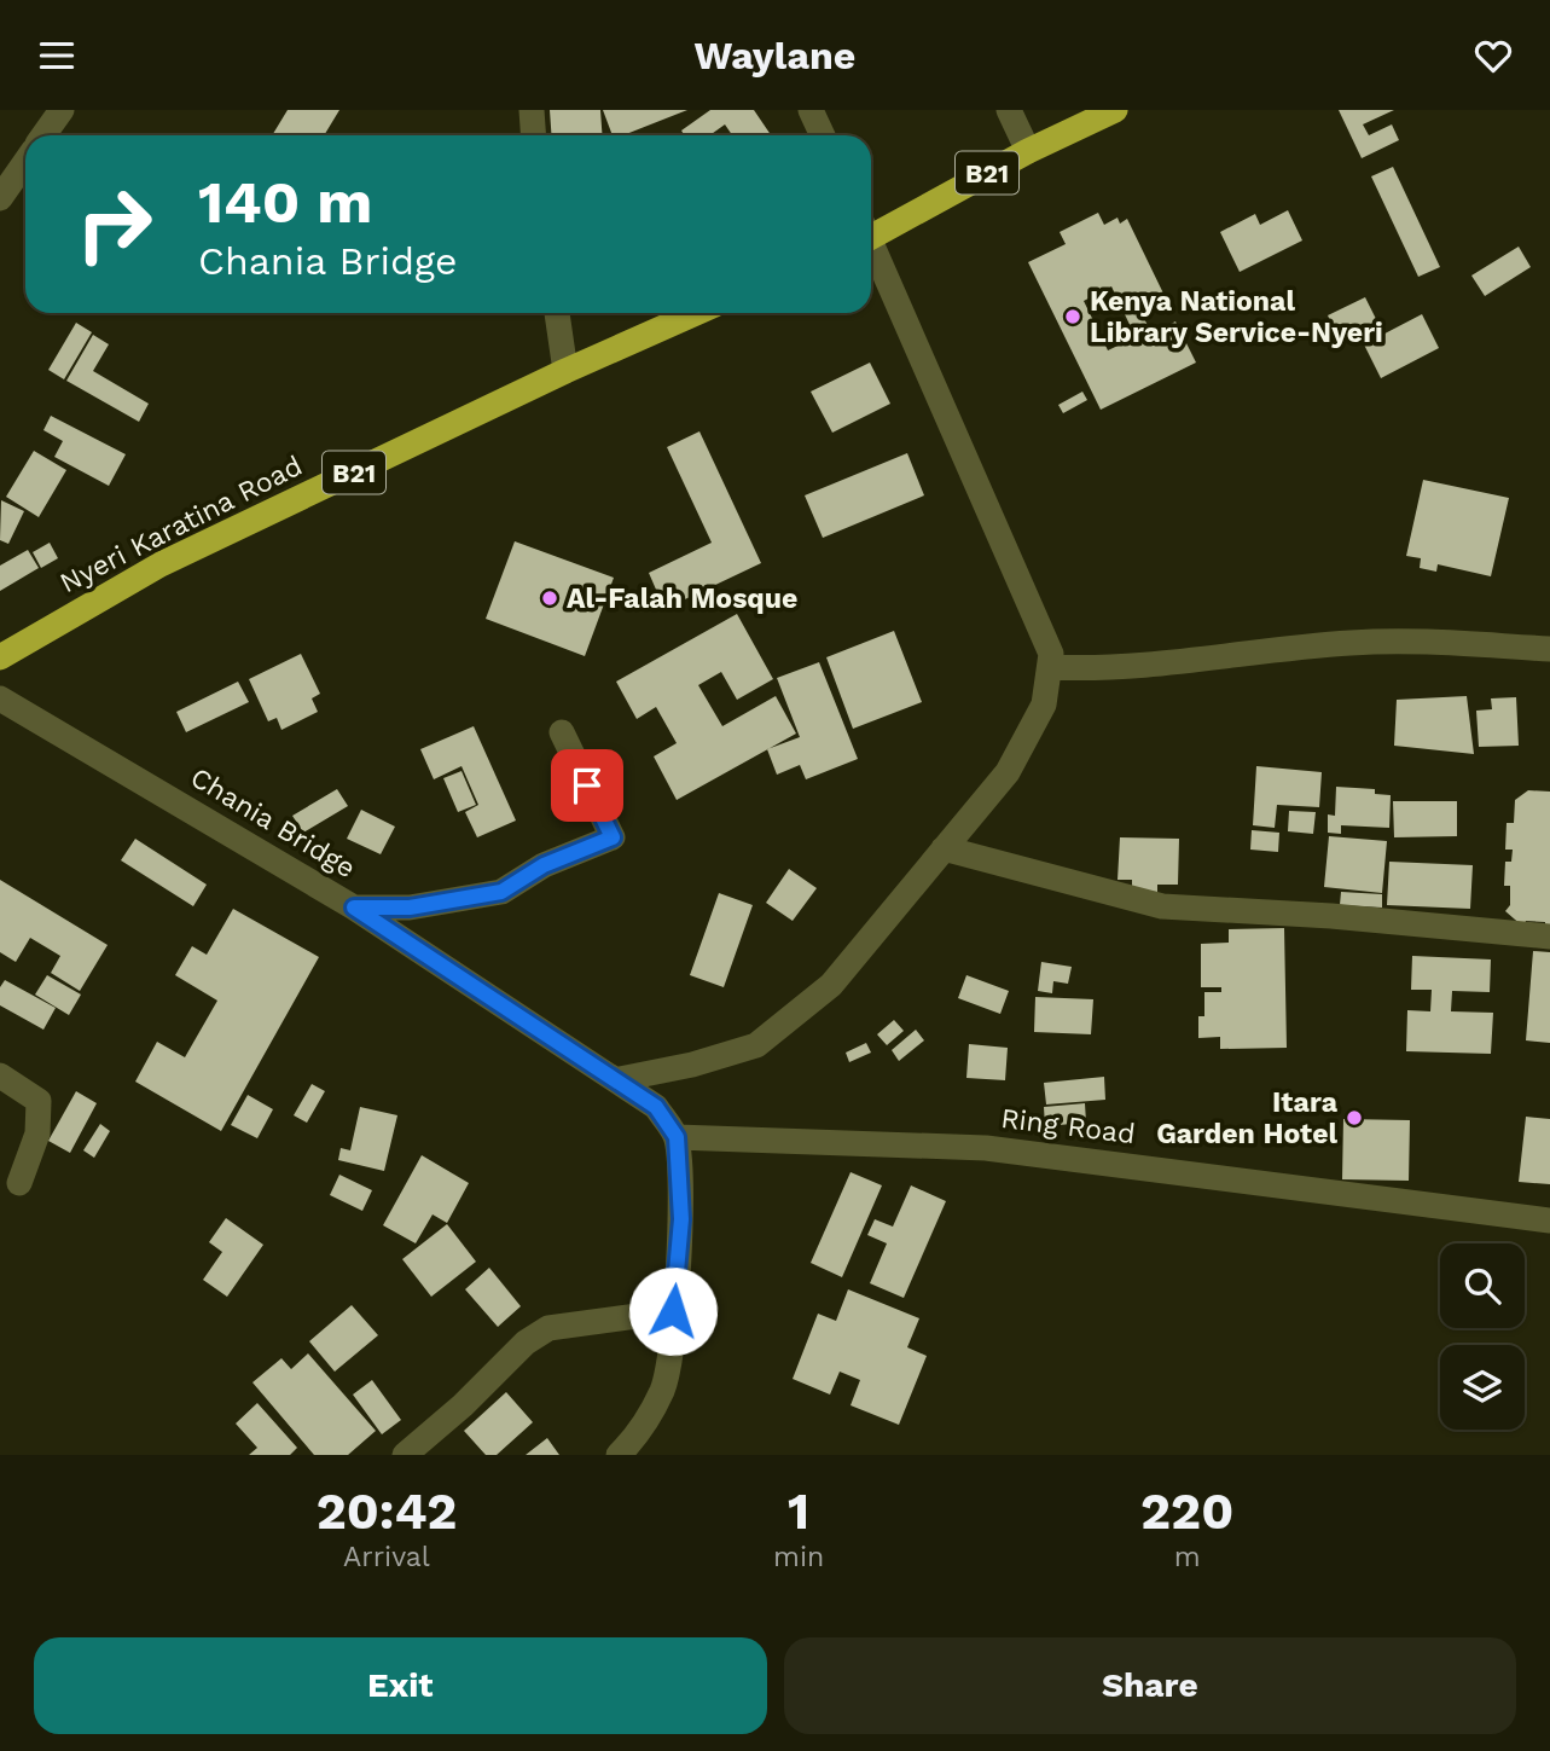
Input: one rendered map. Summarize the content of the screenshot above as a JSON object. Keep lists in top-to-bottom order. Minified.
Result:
{"streets":{"highway":["B21","Nyeri Karatina Road"],"street":["Chania Bridge","Ring Road"]},"places":["Kenya National Library Service-Nyeri","Al-Falah Mosque","Itara Garden Hotel"],"page":{"header":"Waylane","turn":["140 m","Chania Bridge"],"eta":["20:42","Arrival","1","min","220","m"],"buttons":["Exit","Share"]}}
